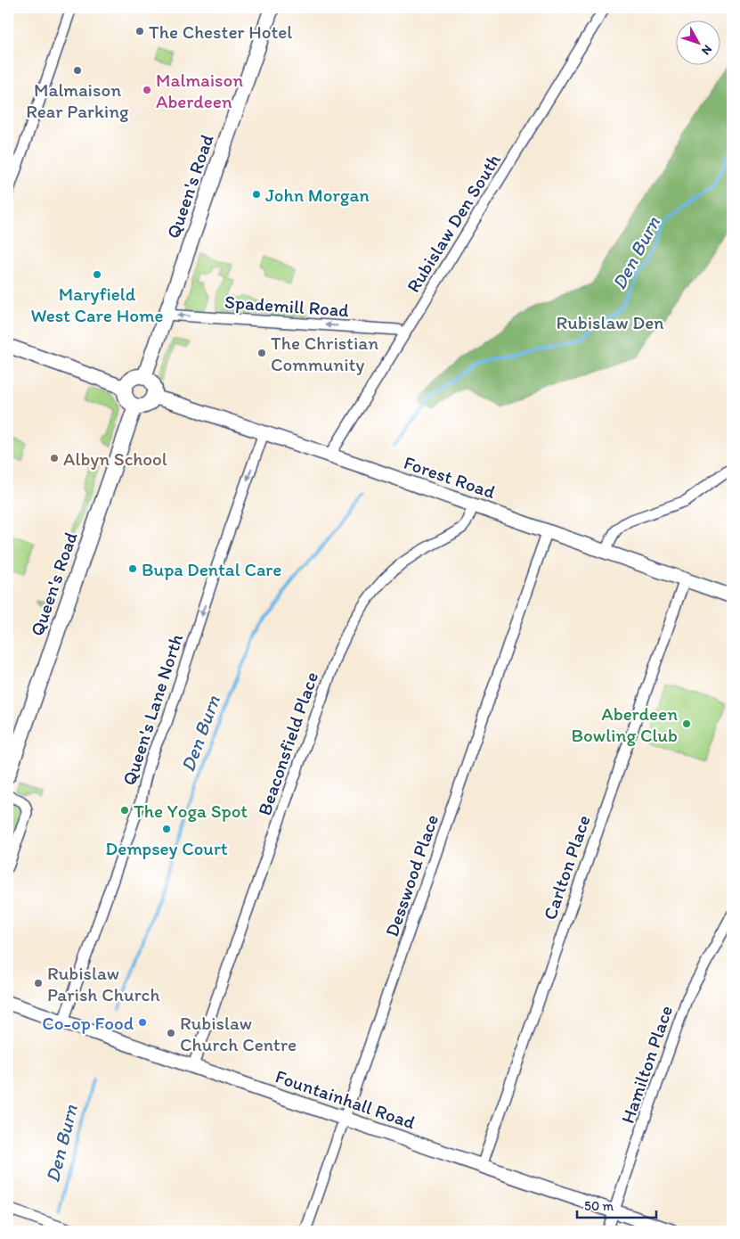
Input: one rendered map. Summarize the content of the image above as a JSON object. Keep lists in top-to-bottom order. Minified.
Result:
{"streets":{"main road":["Queen's Road"],"street":["Rubislaw Den South","Spademill Road","Forest Road","Queen's Lane North","Beaconsfield Place","Carlton Place","Desswood Place","Hamilton Place","Fountainhall Road"]},"crossings":[["Queen's Road","Spademill Road"],["Queen's Road","Forest Road"],["Rubislaw Den South","Spademill Road"],["Rubislaw Den South","Forest Road"],["Forest Road","Queen's Lane North"],["Forest Road","Beaconsfield Place"],["Forest Road","Carlton Place"],["Forest Road","Desswood Place"],["Queen's Lane North","Fountainhall Road"],["Beaconsfield Place","Fountainhall Road"],["Carlton Place","Fountainhall Road"],["Desswood Place","Fountainhall Road"],["Hamilton Place","Fountainhall Road"]],"one_way":["Spademill Road","Queen's Lane North"],"water":["Den Burn"],"parks":["Rubislaw Den"],"places":["The Chester Hotel","Malmaison Rear Parking","Malmaison Aberdeen","John Morgan","Maryfield West Care Home","The Christian Community","Albyn School","Bupa Dental Care","Aberdeen Bowling Club","The Yoga Spot","Dempsey Court","Rubislaw Parish Church","Co-op Food","Rubislaw Church Centre"],"scale_bar":"50 m","north":"bottom right"}
